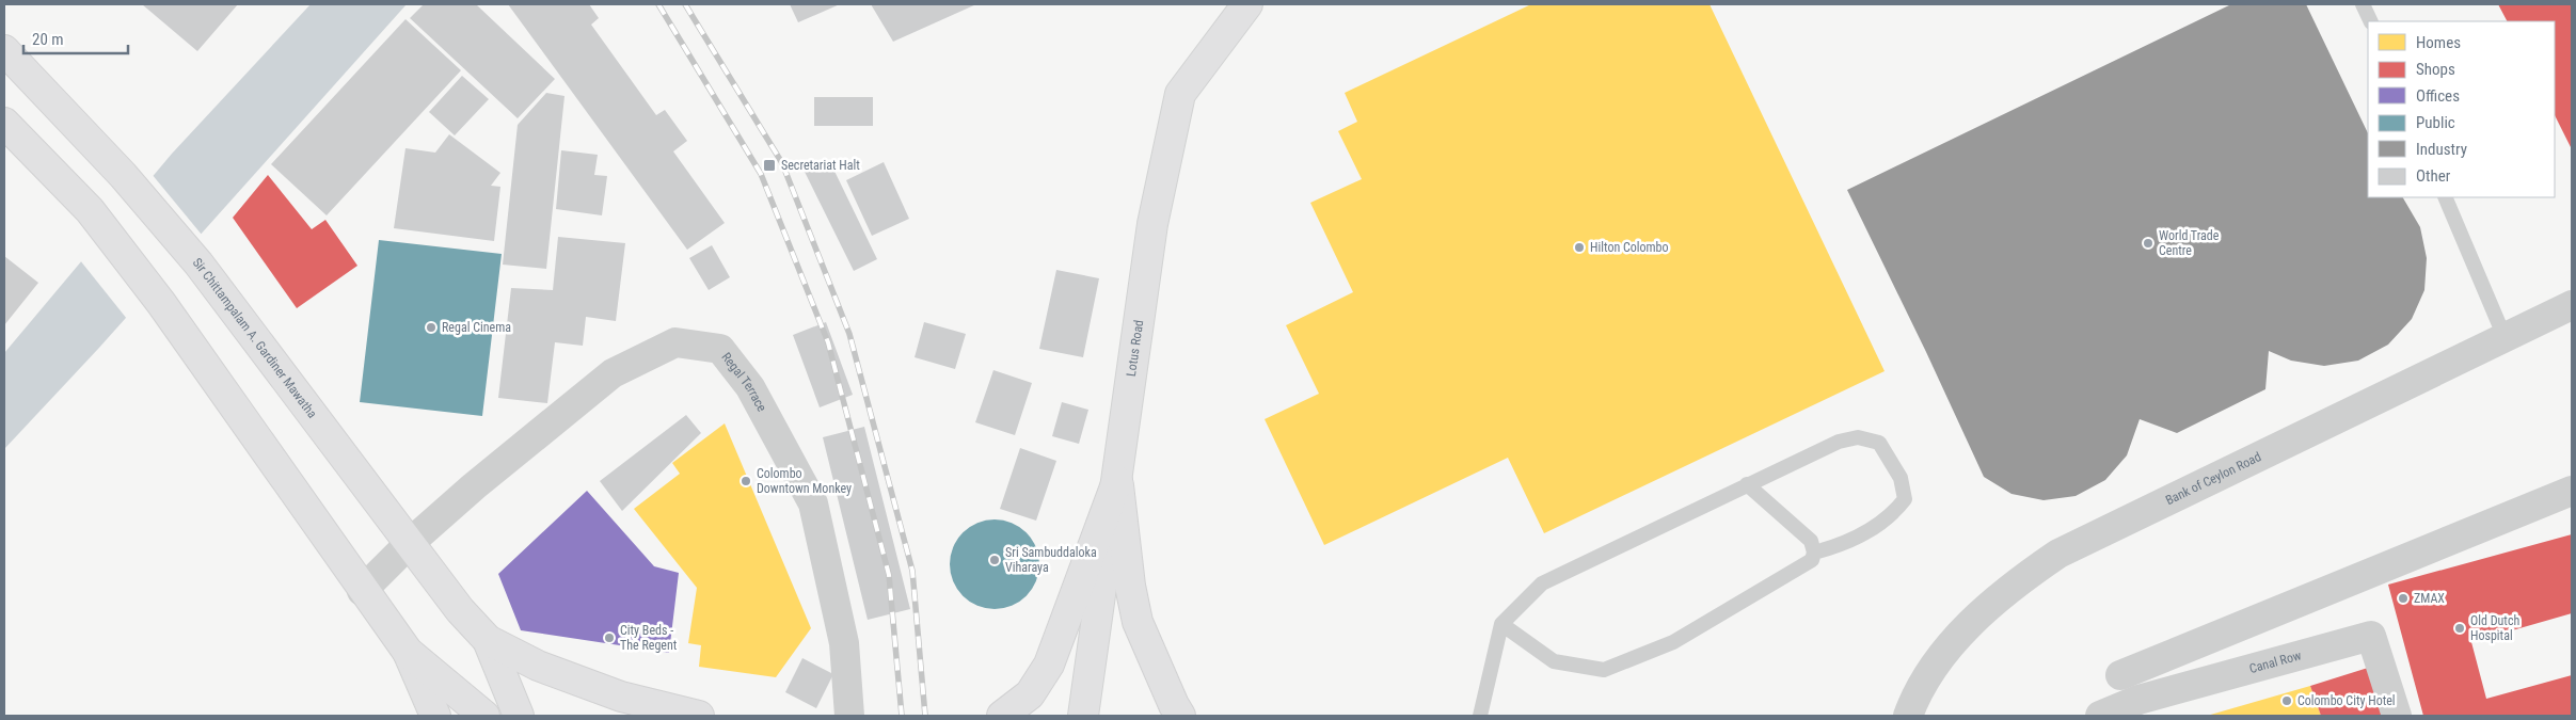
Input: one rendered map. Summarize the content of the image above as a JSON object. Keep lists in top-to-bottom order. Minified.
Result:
{"streets":{"main road":["Sir Chittampalam A. Gardiner Mawatha","Lotus Road"],"street":["Regal Terrace","Bank of Ceylon Road","Canal Row"]},"crossings":[["Sir Chittampalam A. Gardiner Mawatha","Regal Terrace"]],"places":{"transit":["Secretariat Halt"],"other":["World Trade Centre","Hilton Colombo","Regal Cinema","Colombo Downtown Monkey","Sri Sambuddaloka Viharaya","ZMAX","Old Dutch Hospital","City Beds - The Regent","Colombo City Hotel"]},"legend":["Homes","Shops","Offices","Public","Industry","Other"],"scale_bar":"20 m"}
